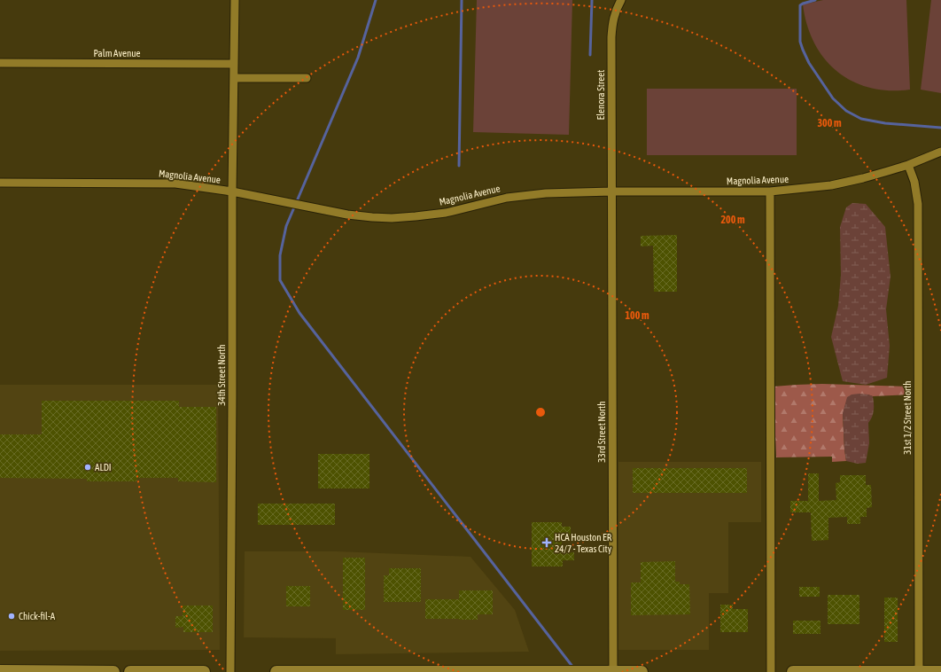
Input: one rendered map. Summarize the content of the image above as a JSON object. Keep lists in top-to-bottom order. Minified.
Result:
{"streets":{"street":["Palm Avenue","Elenora Street","Magnolia Avenue","34th Street North","31st 1/2 Street North","33rd Street North"]},"crossings":[["Palm Avenue","34th Street North"],["Elenora Street","Magnolia Avenue"],["Elenora Street","33rd Street North"],["Magnolia Avenue","34th Street North"],["Magnolia Avenue","31st 1/2 Street North"],["Magnolia Avenue","33rd Street North"]],"places":{"other":["ALDI","Chick-fil-A"],"health":["HCA Houston ER 24/7 - Texas City"]},"rings":["300 m","200 m","100 m"]}
